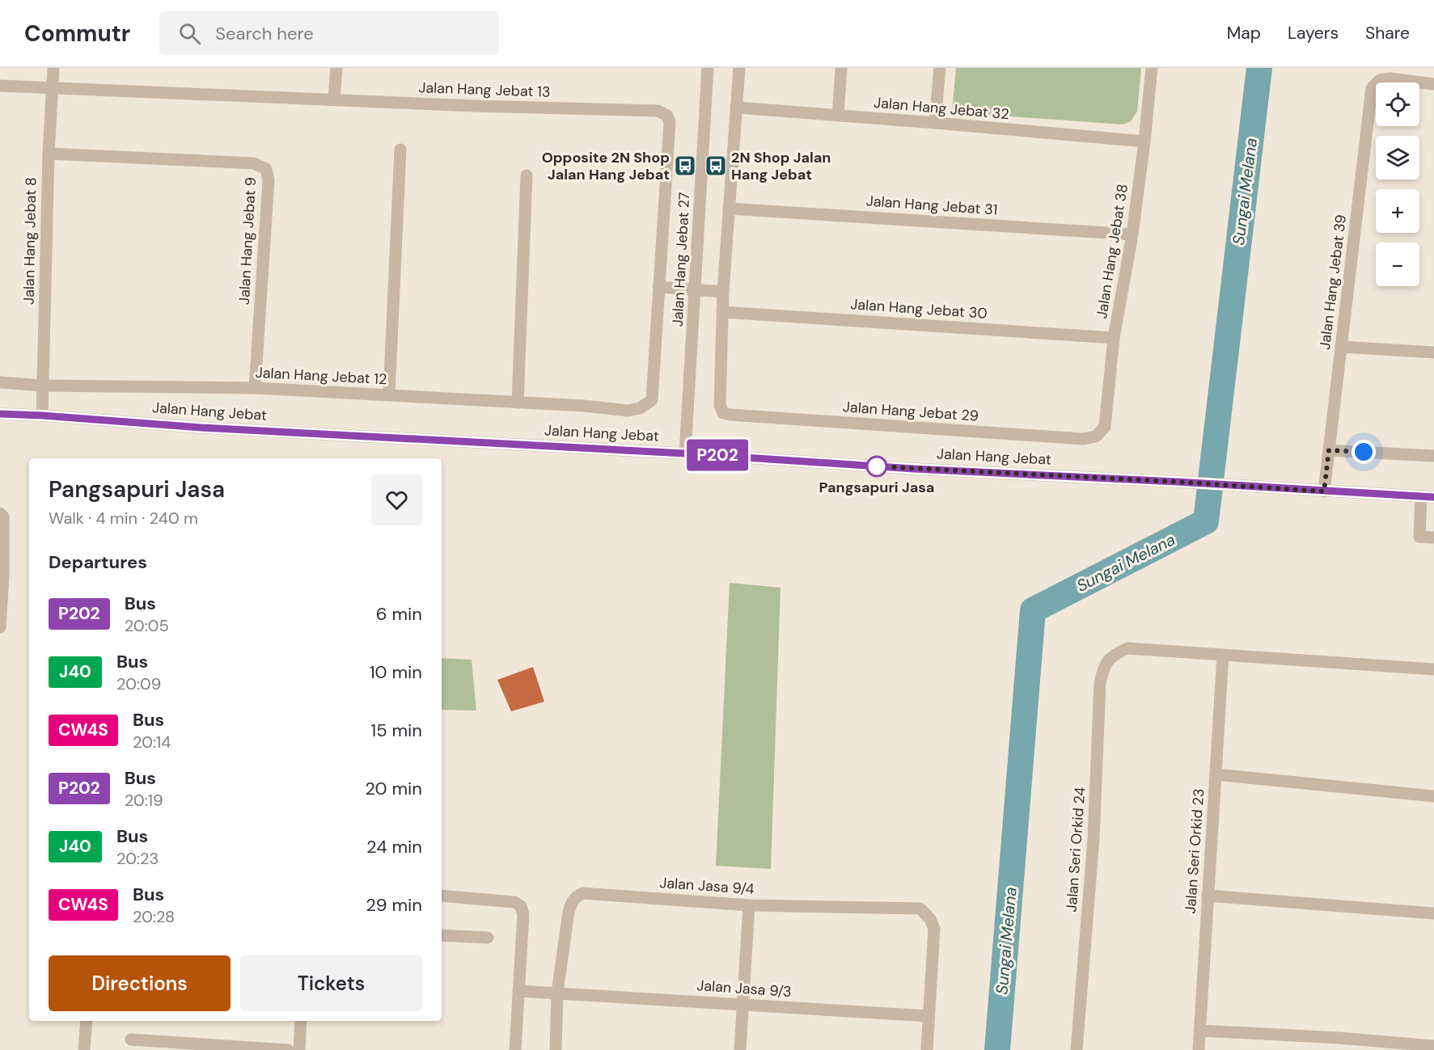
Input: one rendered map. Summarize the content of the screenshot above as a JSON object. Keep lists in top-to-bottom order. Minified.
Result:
{"streets":{"street":["Jalan Hang Jebat 13","Jalan Hang Jebat 32","Jalan Hang Jebat 31","Jalan Hang Jebat 8","Jalan Hang Jebat 9","Jalan Hang Jebat 38","Jalan Hang Jebat 27","Jalan Hang Jebat 39","Jalan Hang Jebat 30","Jalan Hang Jebat 12","Jalan Hang Jebat","Jalan Hang Jebat 29","Jalan Seri Orkid 24","Jalan Seri Orkid 23","Jalan Jasa 9/4","Jalan Jasa 9/3"]},"crossings":[["Jalan Hang Jebat 13","Jalan Hang Jebat 8"],["Jalan Hang Jebat 13","Jalan Hang Jebat 12"],["Jalan Hang Jebat 32","Jalan Hang Jebat 38"],["Jalan Hang Jebat 31","Jalan Hang Jebat 38"],["Jalan Hang Jebat 8","Jalan Hang Jebat 9"],["Jalan Hang Jebat 8","Jalan Hang Jebat 12"],["Jalan Hang Jebat 8","Jalan Hang Jebat"],["Jalan Hang Jebat 9","Jalan Hang Jebat 12"],["Jalan Hang Jebat 38","Jalan Hang Jebat 30"],["Jalan Hang Jebat 38","Jalan Hang Jebat 29"],["Jalan Hang Jebat 27","Jalan Hang Jebat"],["Jalan Hang Jebat 39","Jalan Hang Jebat"],["Jalan Hang Jebat 30","Jalan Hang Jebat 29"],["Jalan Seri Orkid 24","Jalan Seri Orkid 23"],["Jalan Jasa 9/4","Jalan Jasa 9/3"]],"water":["Sungai Melana"],"places":{"bus stop":["Opposite 2N Shop Jalan Hang Jebat","2N Shop Jalan Hang Jebat"],"other":["Pangsapuri Jasa"]},"lines":["bus line P202"],"page":{"header":"Commutr","search":"Search here","nav":["Map","Layers","Share"],"on_map":"P202","map_buttons":["+","−"],"heading":[["Pangsapuri Jasa","Walk · 4 min · 240 m"],"Departures"],"list":[{"mark":"P202","name":"Bus","note":"20:05","value":"6 min"},{"mark":"J40","name":"Bus","note":"20:09","value":"10 min"},{"mark":"CW4S","name":"Bus","note":"20:14","value":"15 min"},{"mark":"P202","name":"Bus","note":"20:19","value":"20 min"},{"mark":"J40","name":"Bus","note":"20:23","value":"24 min"},{"mark":"CW4S","name":"Bus","note":"20:28","value":"29 min"}],"buttons":["Directions","Tickets"]}}
